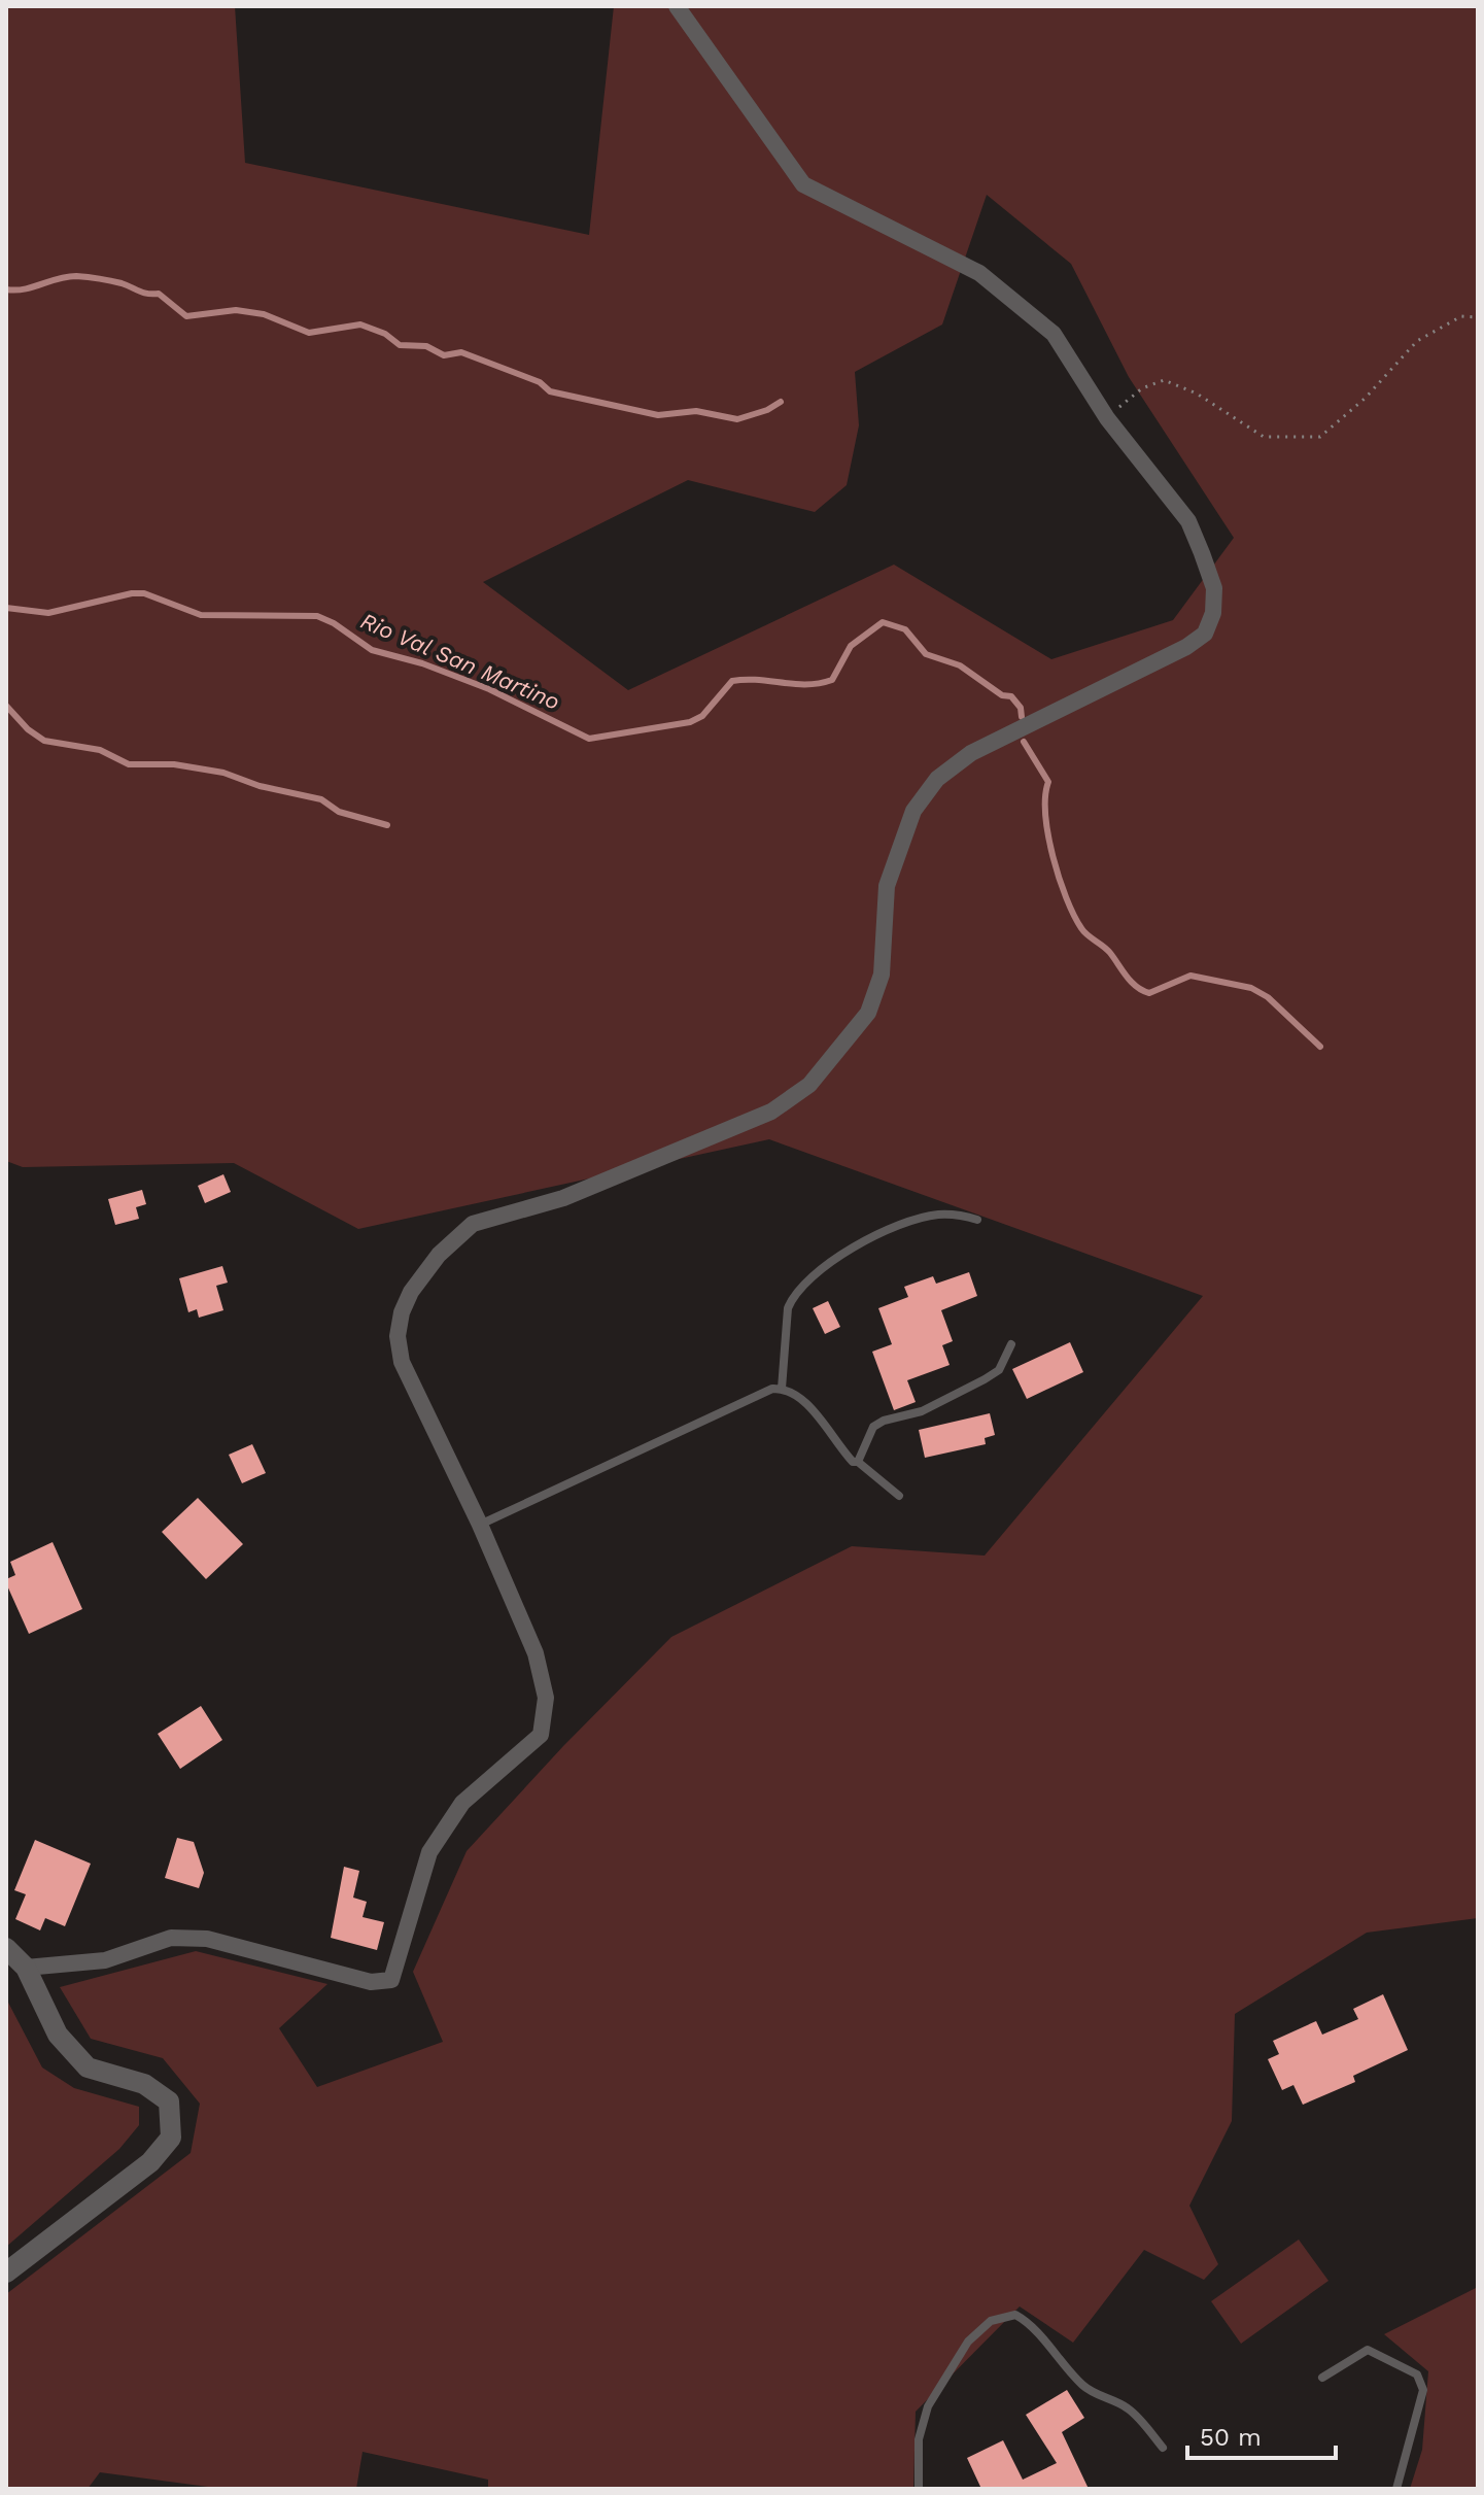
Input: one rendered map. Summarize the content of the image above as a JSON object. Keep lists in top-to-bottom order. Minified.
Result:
{"water":["Rio Val San Martino"],"scale_bar":"50 m"}
